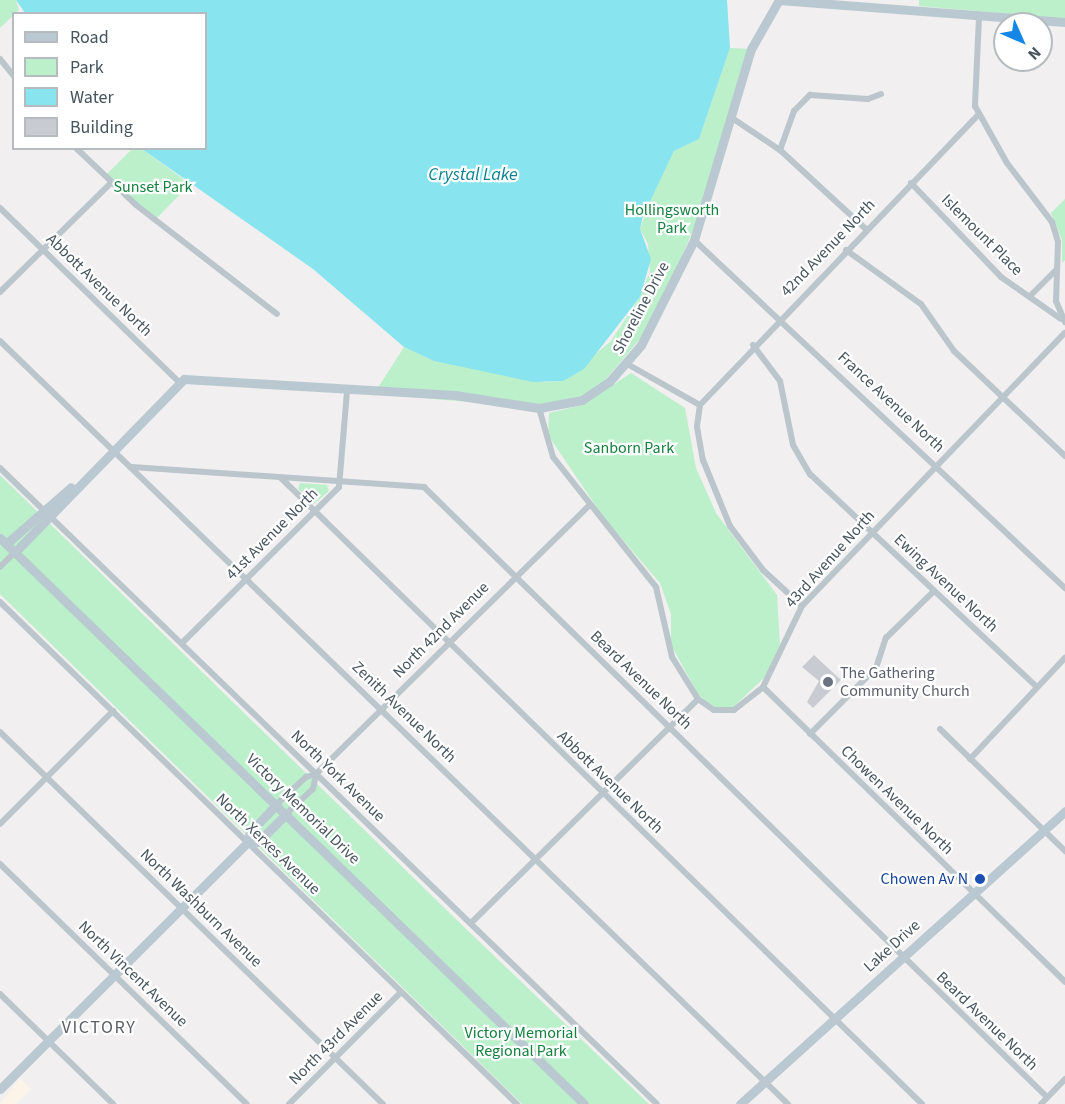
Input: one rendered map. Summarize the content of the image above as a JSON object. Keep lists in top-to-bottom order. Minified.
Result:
{"streets":{"street":["Islemount Place","42nd Avenue North","Abbott Avenue North","Shoreline Drive","France Avenue North","41st Avenue North","43rd Avenue North","Ewing Avenue North","North 42nd Avenue","Beard Avenue North","Zenith Avenue North","North York Avenue","Chowen Avenue North","Victory Memorial Drive","North Xerxes Avenue","North Washburn Avenue","Lake Drive","North Vincent Avenue","North 43rd Avenue"]},"crossings":[["Islemount Place","42nd Avenue North"],["42nd Avenue North","France Avenue North"],["42nd Avenue North","Ewing Avenue North"],["Abbott Avenue North","Shoreline Drive"],["Abbott Avenue North","41st Avenue North"],["Abbott Avenue North","North 42nd Avenue"],["Abbott Avenue North","Beard Avenue North"],["Abbott Avenue North","Lake Drive"],["Shoreline Drive","France Avenue North"],["Shoreline Drive","41st Avenue North"],["France Avenue North","43rd Avenue North"],["41st Avenue North","Beard Avenue North"],["41st Avenue North","Zenith Avenue North"],["41st Avenue North","North York Avenue"],["43rd Avenue North","Ewing Avenue North"],["43rd Avenue North","Chowen Avenue North"],["North 42nd Avenue","Beard Avenue North"],["North 42nd Avenue","Zenith Avenue North"],["North 42nd Avenue","North York Avenue"],["North 42nd Avenue","Victory Memorial Drive"],["North 42nd Avenue","North Xerxes Avenue"],["North 42nd Avenue","North Washburn Avenue"],["North 42nd Avenue","North Vincent Avenue"],["Beard Avenue North","Zenith Avenue North"],["Beard Avenue North","Lake Drive"],["Zenith Avenue North","Lake Drive"],["Chowen Avenue North","Lake Drive"],["North Xerxes Avenue","North 43rd Avenue"],["North Washburn Avenue","North 43rd Avenue"]],"districts":["VICTORY"],"water":["Crystal Lake"],"parks":["Sunset Park","Hollingsworth Park","Sanborn Park","Victory Memorial Regional Park"],"places":["The Gathering Community Church","Chowen Av N"],"legend":["Road","Park","Water","Building"],"north":"bottom right"}
